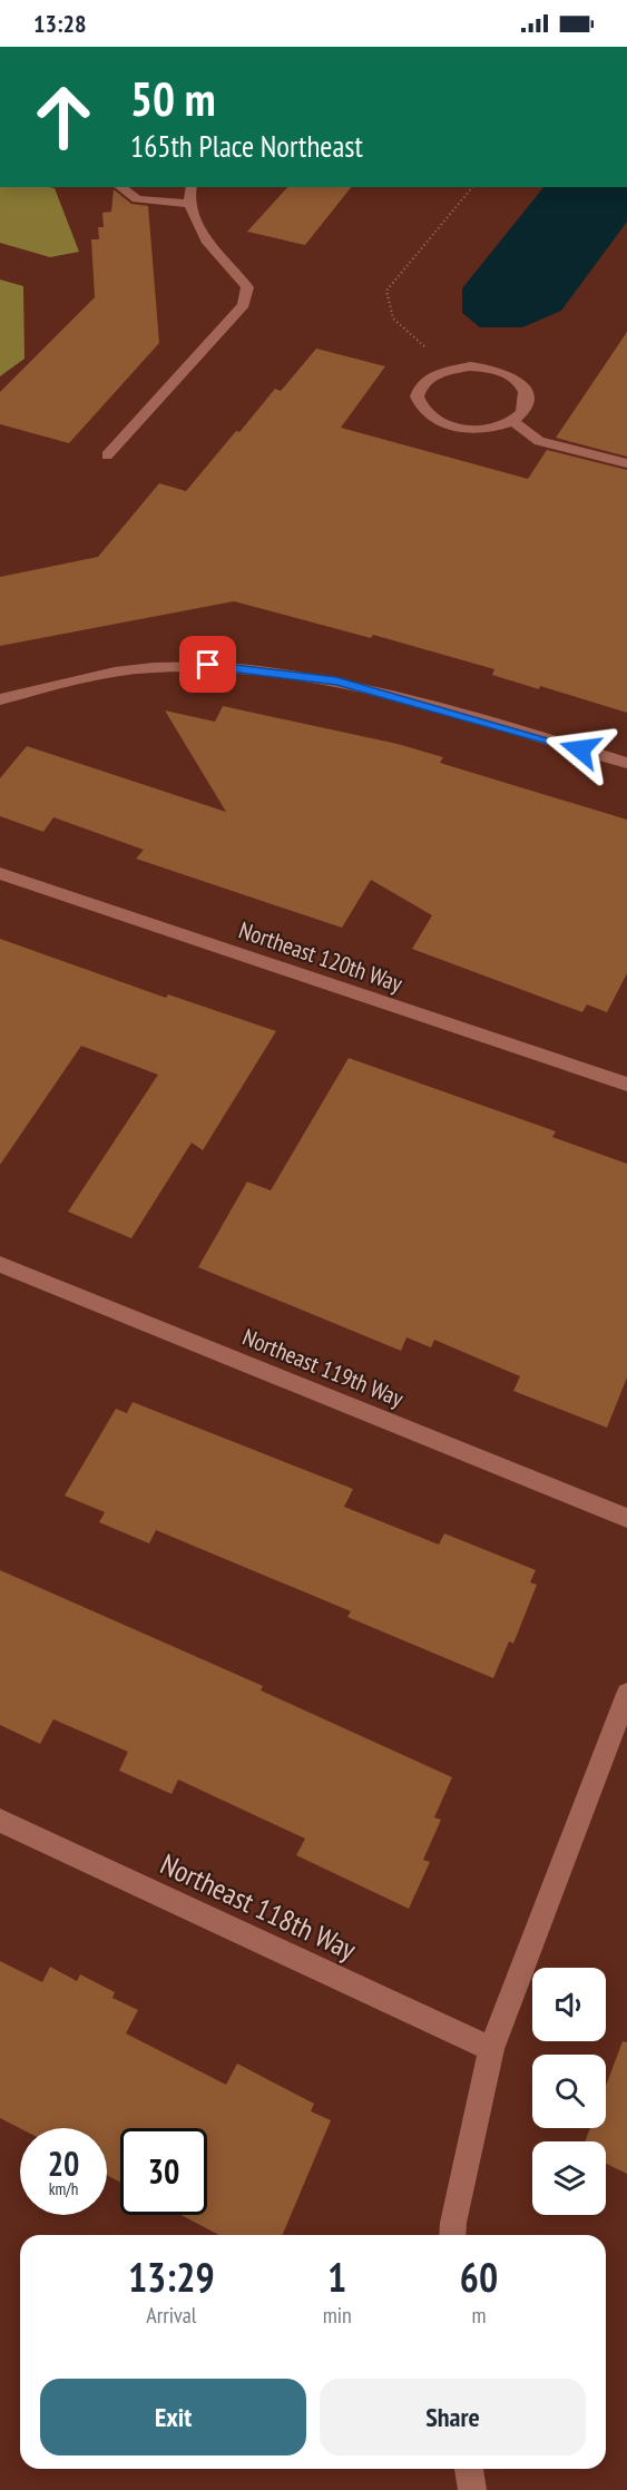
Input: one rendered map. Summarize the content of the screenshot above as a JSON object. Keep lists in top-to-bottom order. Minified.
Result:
{"streets":{"street":["Northeast 120th Way","Northeast 119th Way","Northeast 118th Way"]},"page":{"status":"13:28","turn":["50 m","165th Place Northeast"],"speed":"20 km/h","limit":"30","eta":["13:29","Arrival","1","min","60","m"],"buttons":["Exit","Share"]}}
